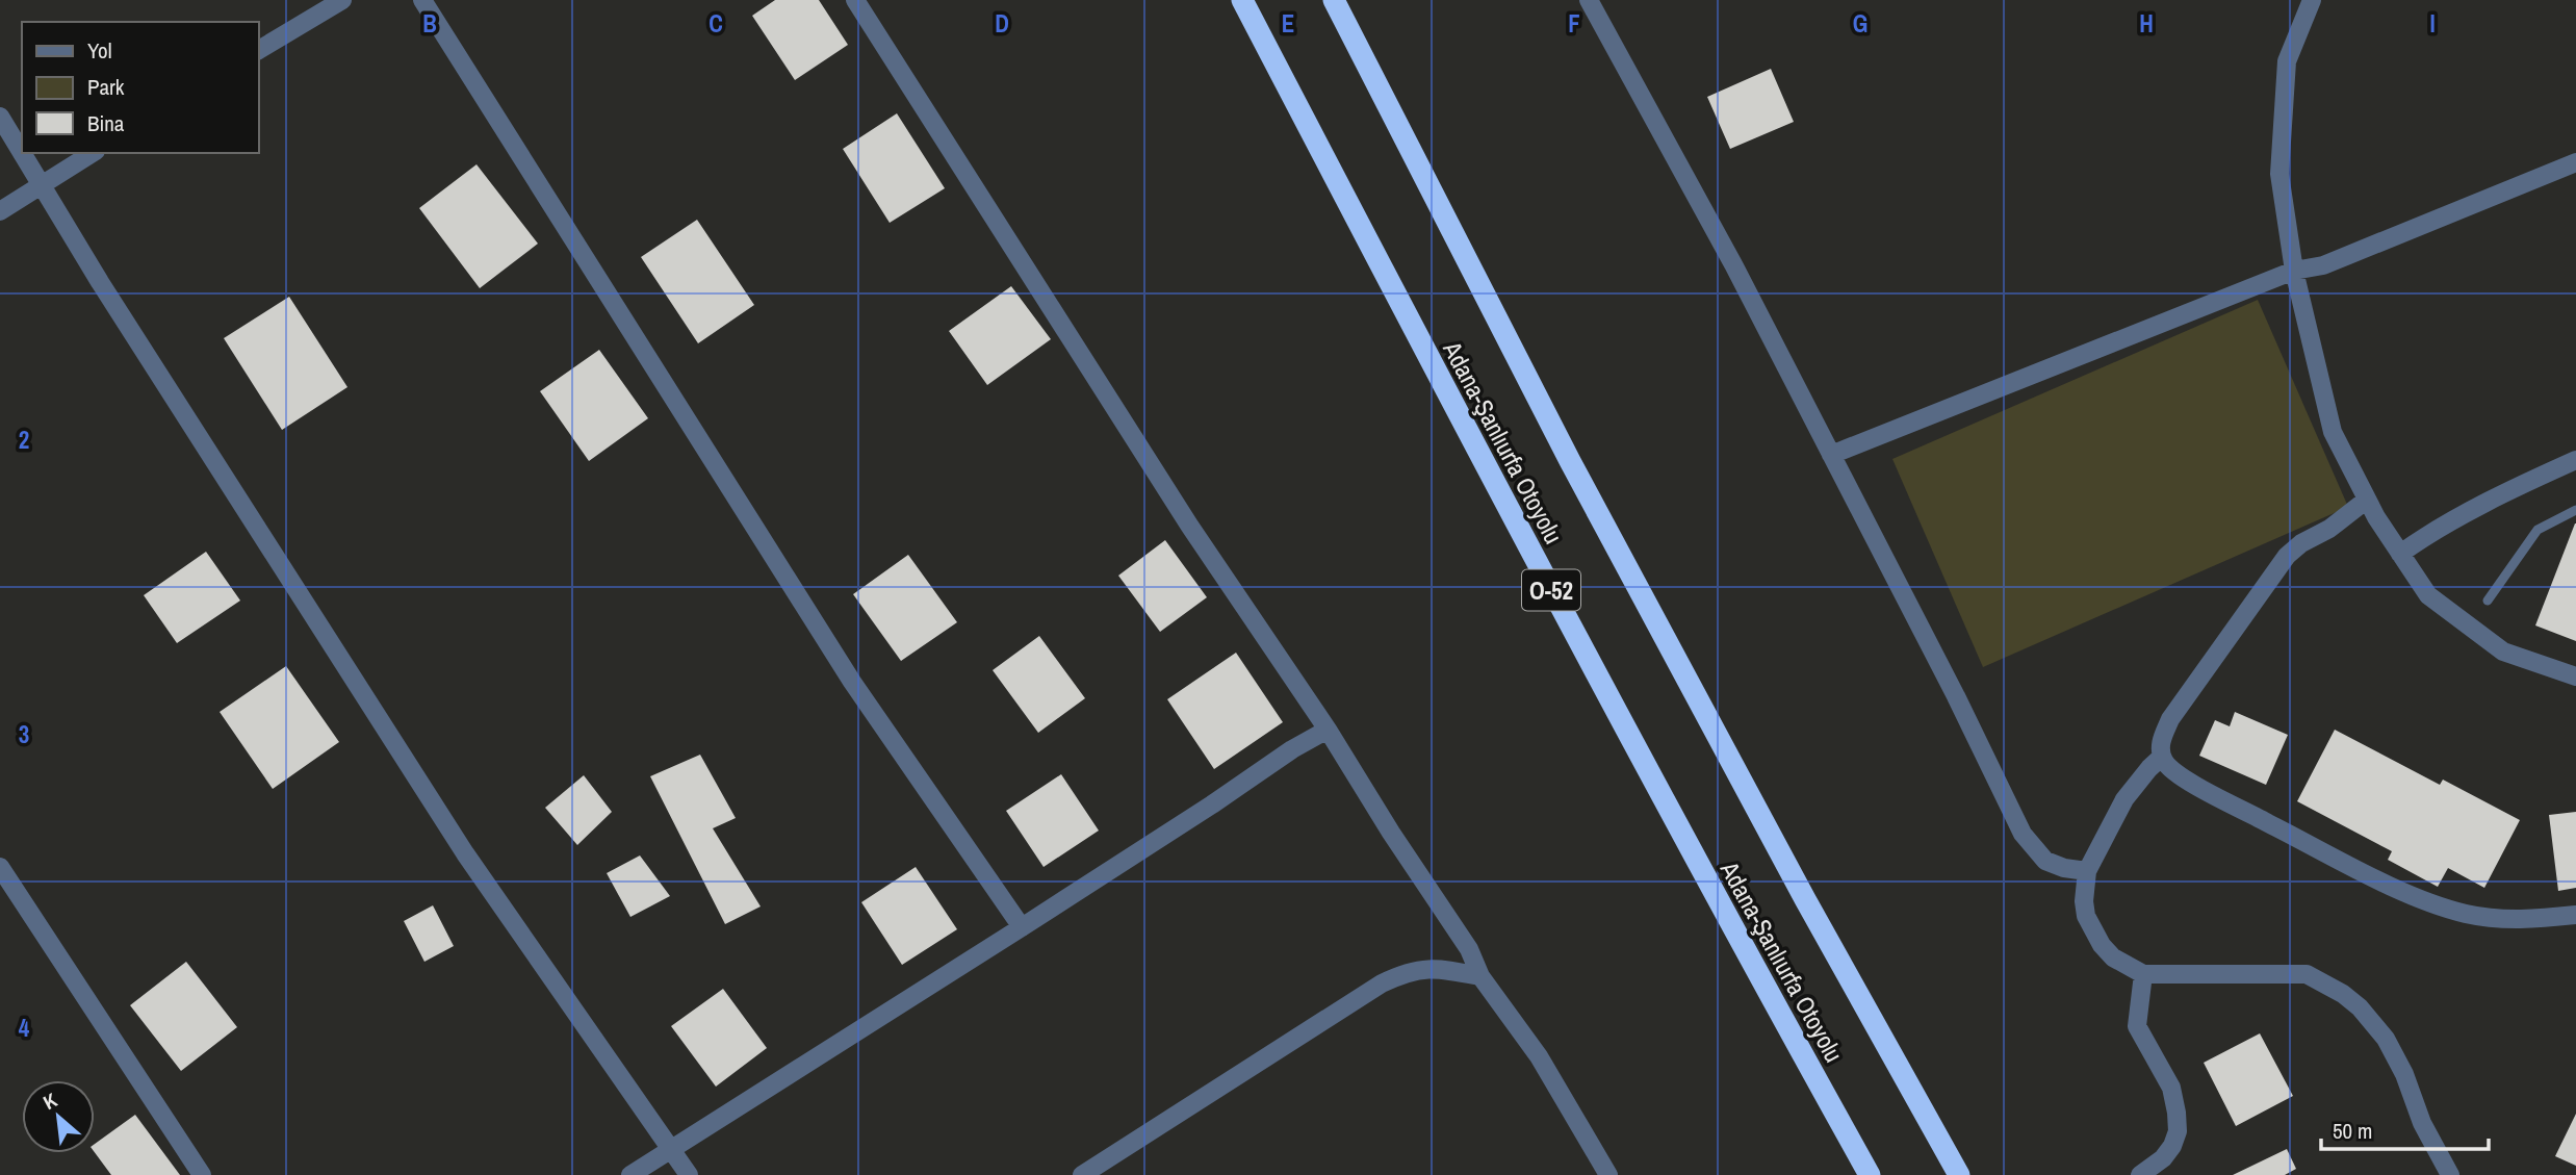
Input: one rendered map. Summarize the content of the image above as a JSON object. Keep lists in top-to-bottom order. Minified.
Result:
{"streets":{"highway":["Adana-Şanlıurfa Otoyolu","O-52"]},"legend":["Yol","Park","Bina"],"scale_bar":"50 m","north":"top left","grid":{"columns":["B","C","D","E","F","G","H","I"],"rows":["2","3","4"]}}
